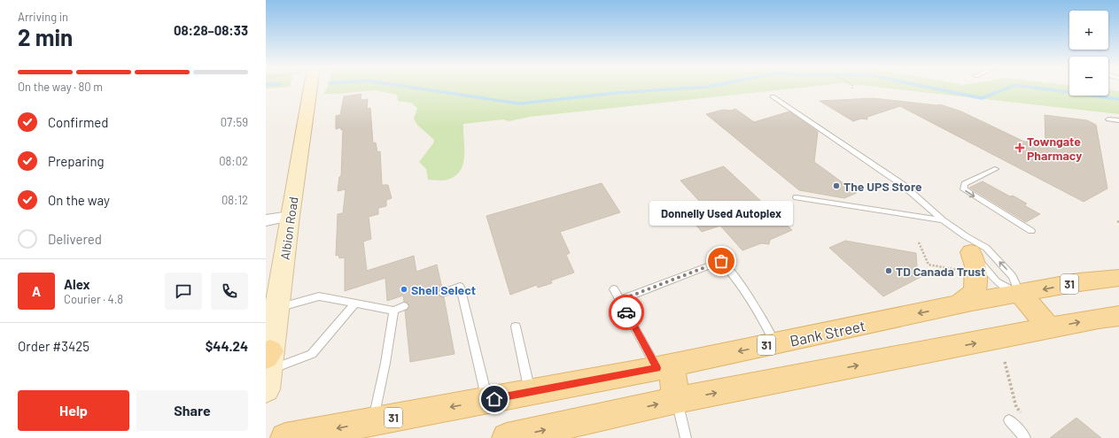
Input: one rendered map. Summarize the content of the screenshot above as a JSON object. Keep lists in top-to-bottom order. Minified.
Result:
{"streets":{"main road":["31","Bank Street"],"street":["Albion Road"]},"places":{"health":["Towngate Pharmacy"],"other":["The UPS Store","Donnelly Used Autoplex","TD Canada Trust","Shell Select"]},"page":{"heading":["2 min","Arriving in","08:28–08:33"],"panel":["Alex","Courier · 4.8","Order #3425","$44.24"],"map_buttons":["+","−"],"bar":"On the way · 80 m","list":[["Confirmed","07:59"],["Preparing","08:02"],["On the way","08:12"],"Delivered"],"bubble":"Donnelly Used Autoplex","round":"A","buttons":["Help","Share"]}}
